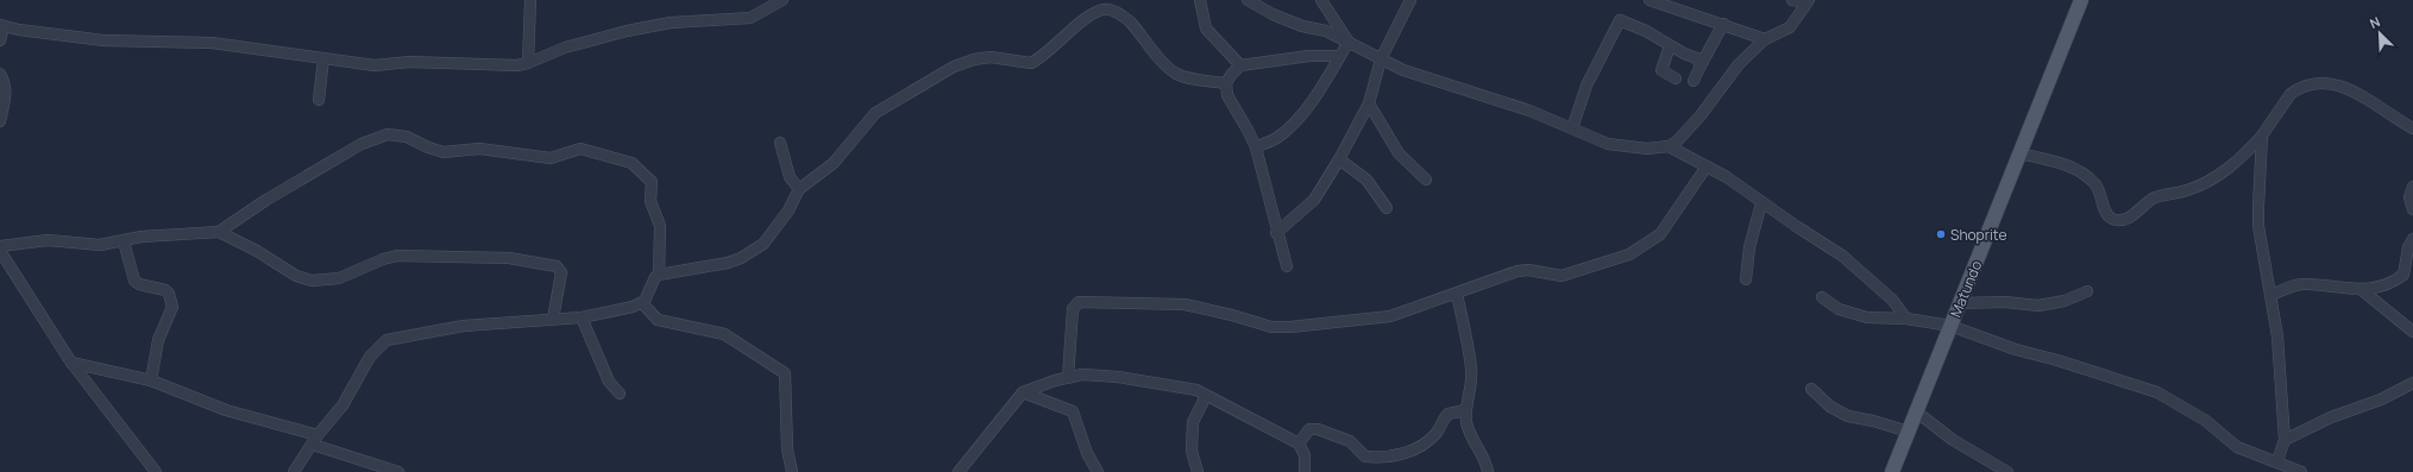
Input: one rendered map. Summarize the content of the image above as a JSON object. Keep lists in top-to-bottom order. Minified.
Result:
{"streets":{"main road":["Matundo"]},"places":["Shoprite"],"north":"top left"}
